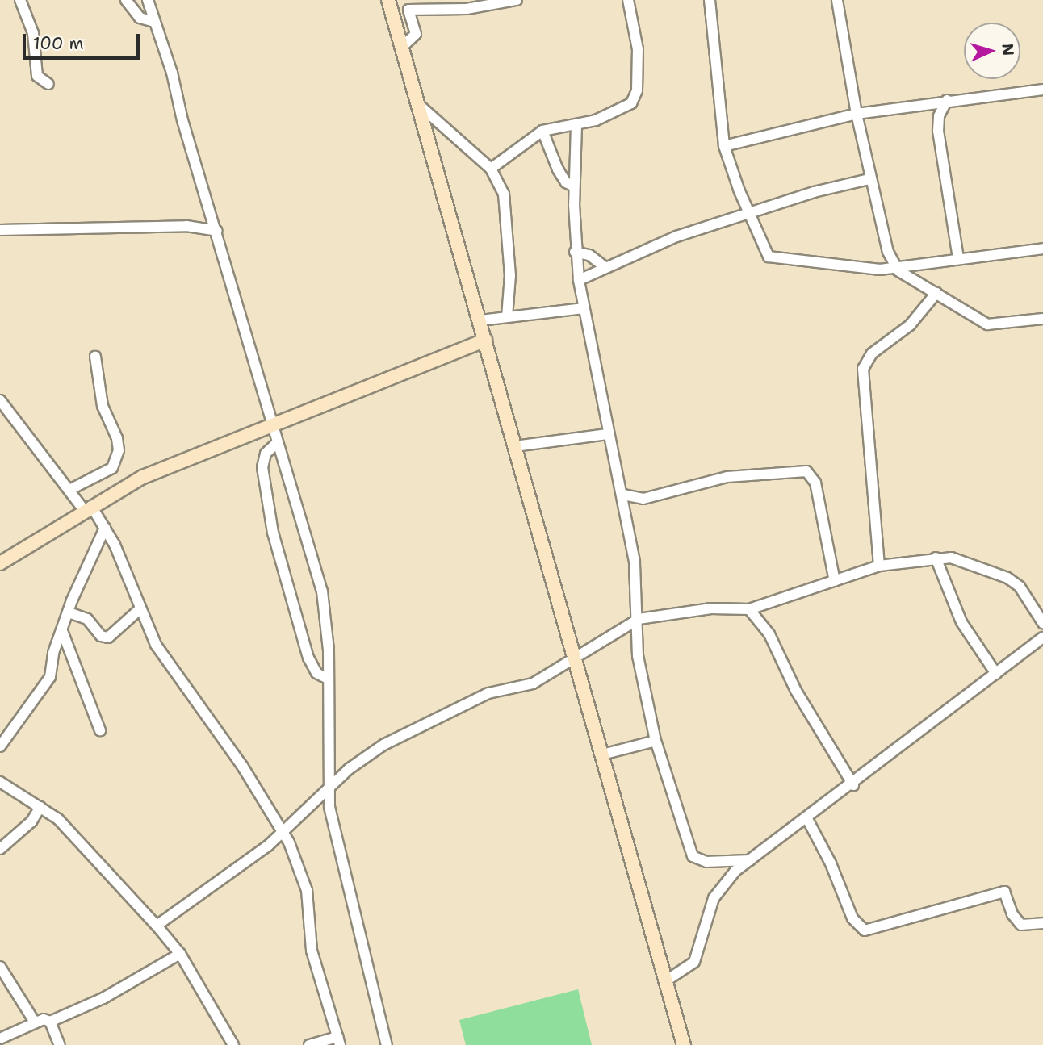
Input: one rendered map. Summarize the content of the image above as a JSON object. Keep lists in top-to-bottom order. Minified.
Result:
{"scale_bar":"100 m","north":"right"}
